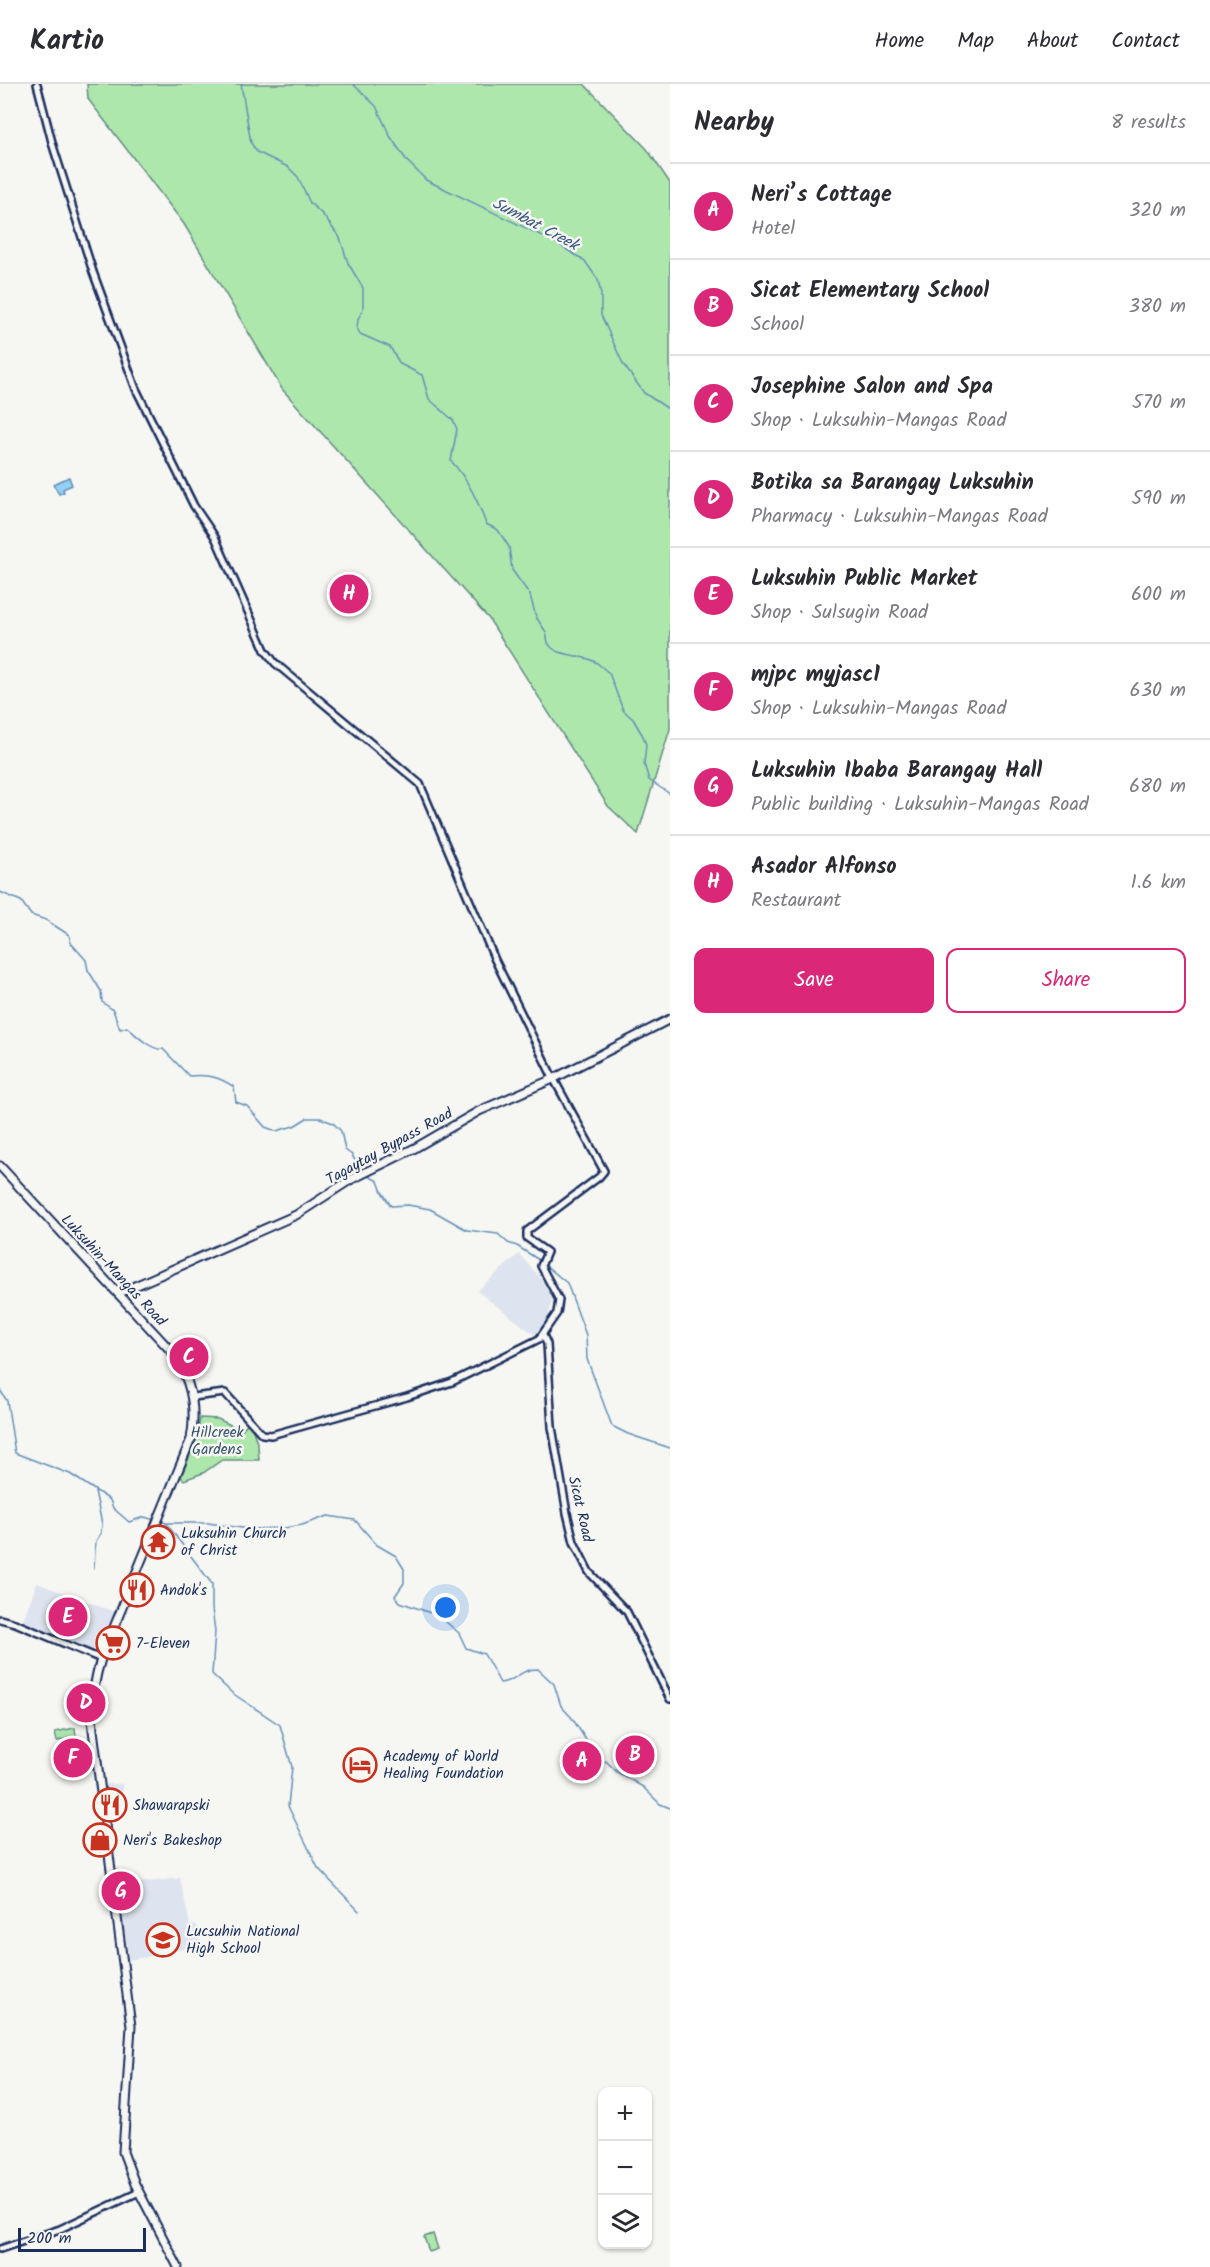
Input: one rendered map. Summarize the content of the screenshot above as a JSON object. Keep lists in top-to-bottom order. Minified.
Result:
{"streets":{"main road":["Tagaytay Bypass Road","Luksuhin-Mangas Road"],"street":["Sicat Road"]},"crossings":[["Tagaytay Bypass Road","Luksuhin-Mangas Road"]],"water":["Sumbat Creek"],"parks":["Hillcreek Gardens"],"places":{"temple":["Luksuhin Church of Christ"],"restaurant":["Andok's","Shawarapski"],"supermarket":["7-Eleven"],"hotel":["Academy of World Healing Foundation"],"shop":["Neri's Bakeshop"],"school or university":["Lucsuhin National High School"]},"scale_bar":"200 m","page":{"header":"Kartio","nav":["Home","Map","About","Contact"],"heading":["Nearby","8 results"],"list":[{"mark":"A","name":"Neri’s Cottage","note":"Hotel","value":"320 m"},{"mark":"B","name":"Sicat Elementary School","note":"School","value":"380 m"},{"mark":"C","name":"Josephine Salon and Spa","note":"Shop · Luksuhin-Mangas Road","value":"570 m"},{"mark":"D","name":"Botika sa Barangay Luksuhin","note":"Pharmacy · Luksuhin-Mangas Road","value":"590 m"},{"mark":"E","name":"Luksuhin Public Market","note":"Shop · Sulsugin Road","value":"600 m"},{"mark":"F","name":"mjpc myjasc1","note":"Shop · Luksuhin-Mangas Road","value":"630 m"},{"mark":"G","name":"Luksuhin Ibaba Barangay Hall","note":"Public building · Luksuhin-Mangas Road","value":"680 m"},{"mark":"H","name":"Asador Alfonso","note":"Restaurant","value":"1.6 km"}],"pins":["H","C","E","D","B","F","A","G"],"buttons":["Save","Share"],"map_buttons":["+","−"],"scale":"200 m"}}
